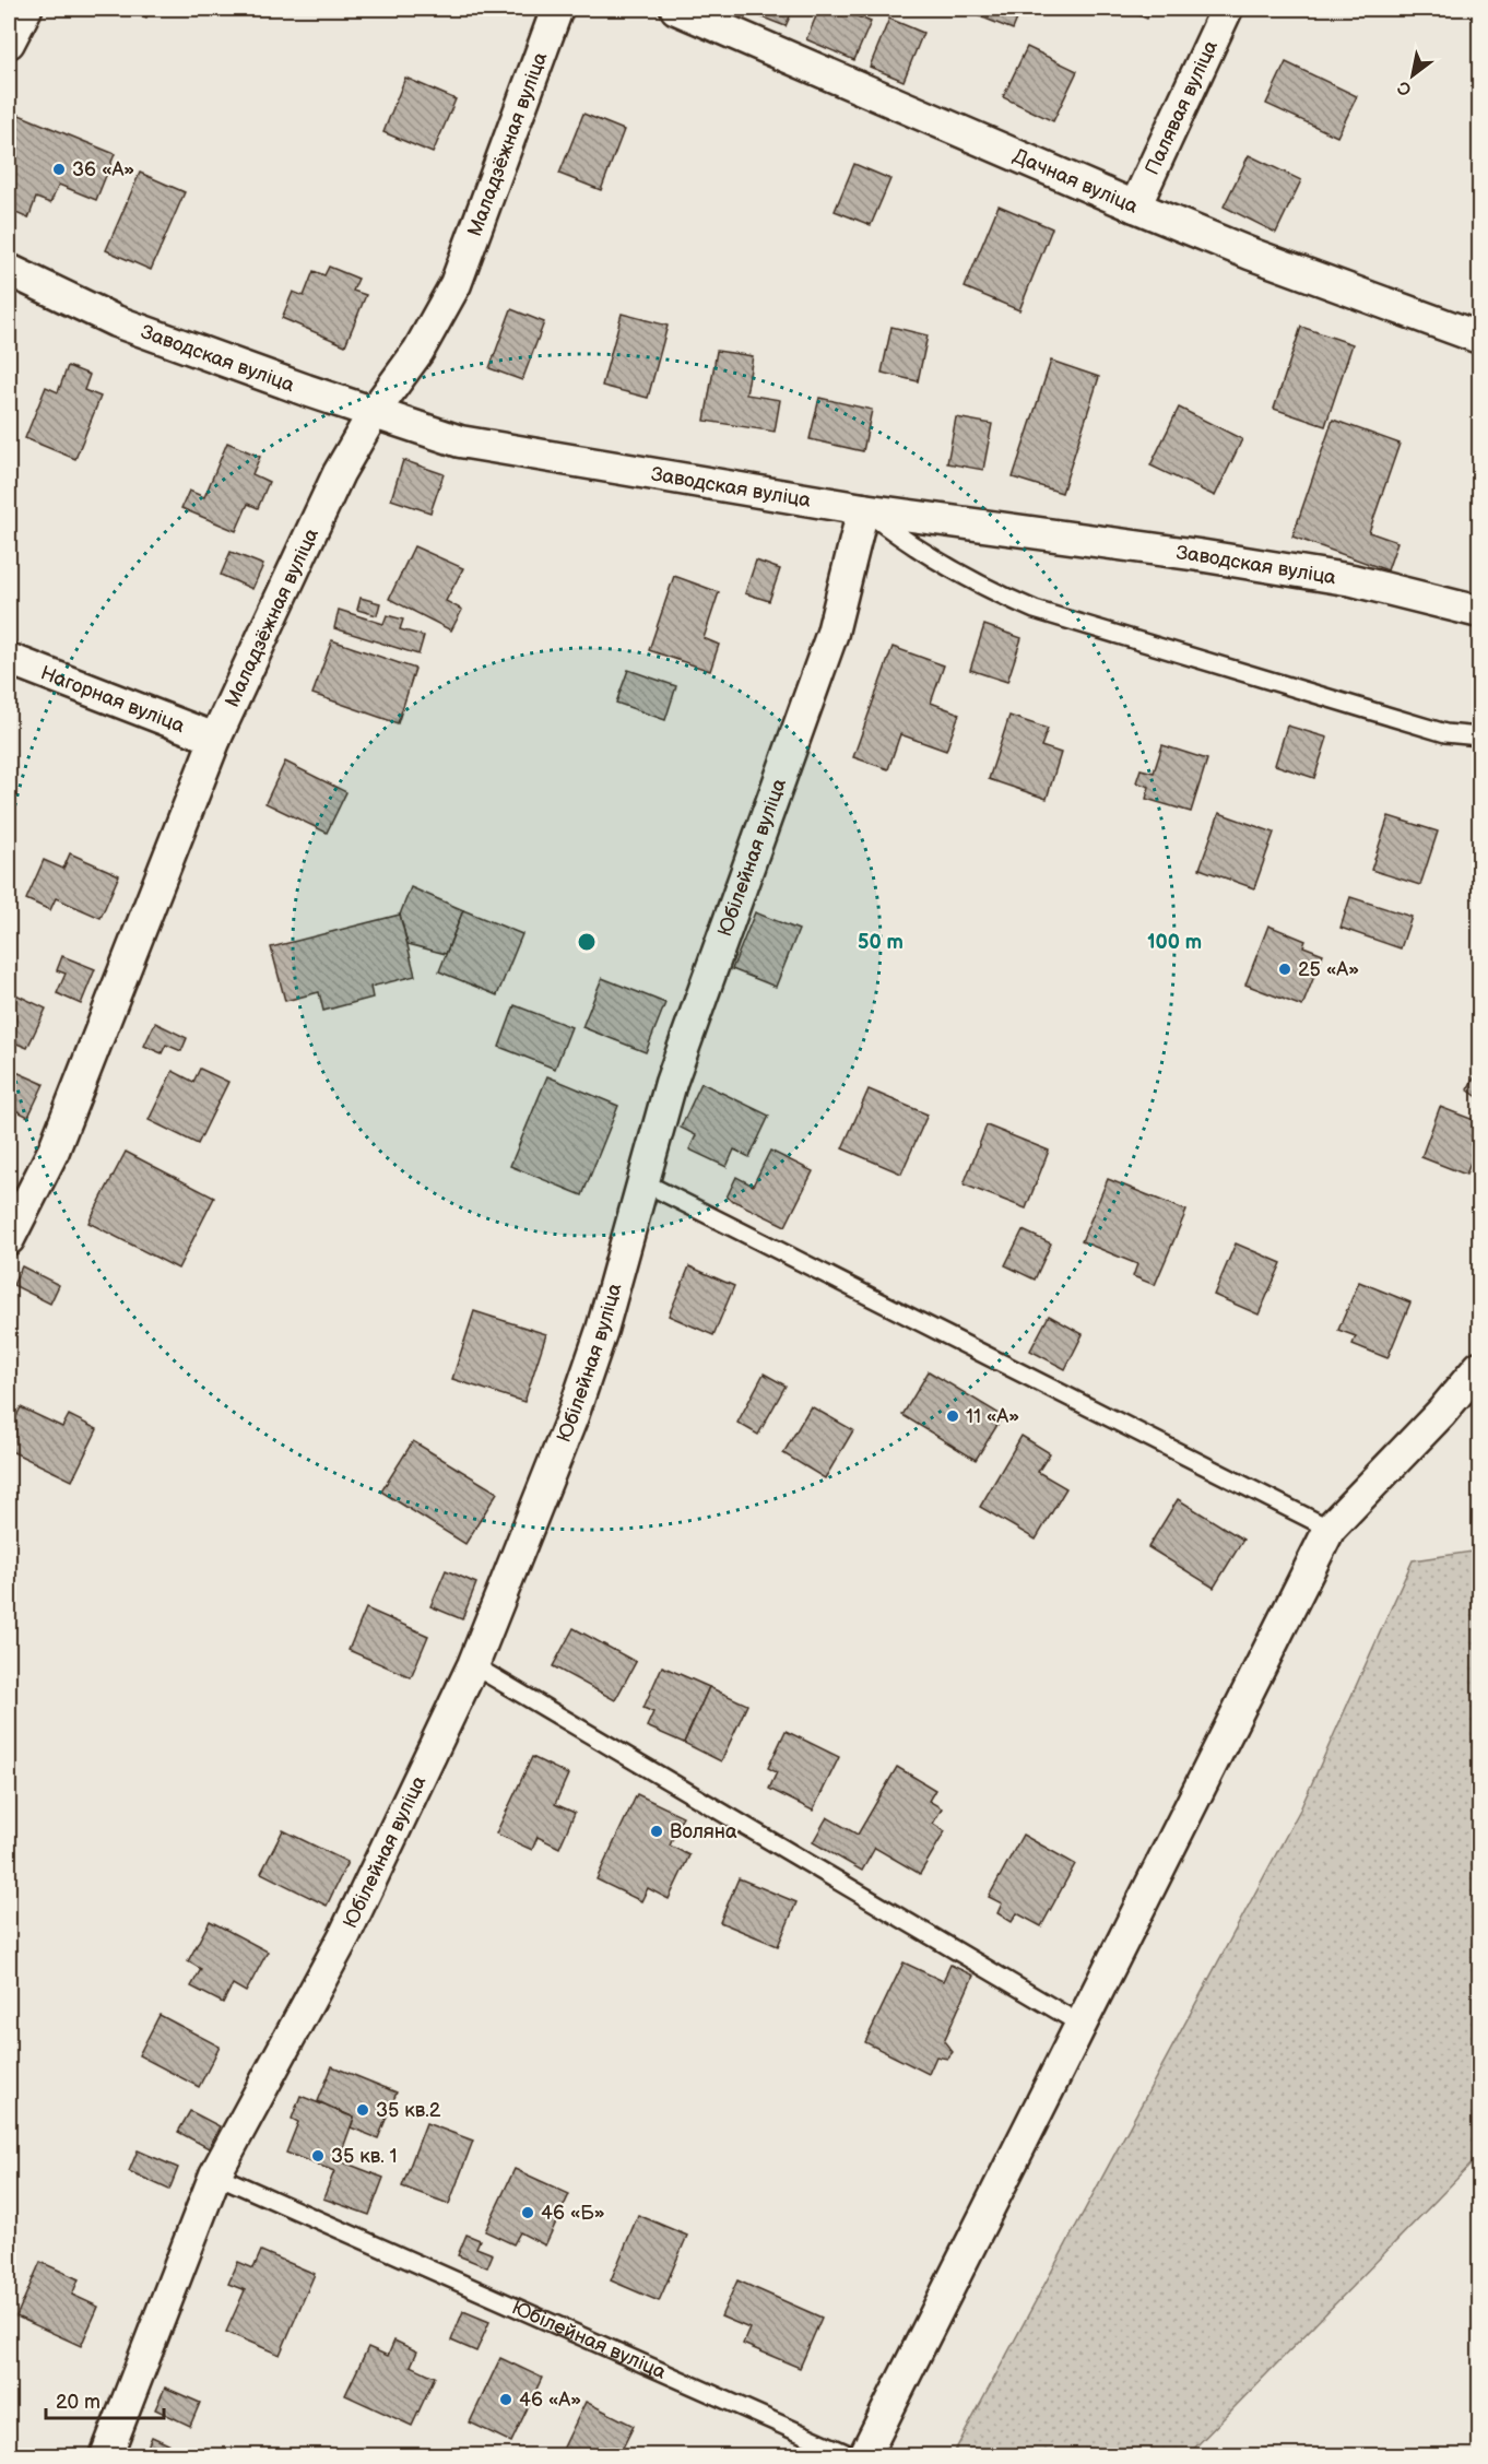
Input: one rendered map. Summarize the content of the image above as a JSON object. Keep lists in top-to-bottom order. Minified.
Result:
{"streets":{"street":["Палявая вуліца","Маладзёжная вуліца","Дачная вуліца","Заводская вуліца","Нагорная вуліца","Юбілейная вуліца"]},"crossings":[["Палявая вуліца","Дачная вуліца"],["Маладзёжная вуліца","Заводская вуліца"],["Маладзёжная вуліца","Нагорная вуліца"],["Заводская вуліца","Юбілейная вуліца"]],"places":["36 «А»","25 «А»","11 «А»","Воляна","35 кв.2","35 кв. 1","46 «Б»","46 «А»"],"scale_bar":"20 m","north":"bottom left","rings":["50 m","100 m"]}
